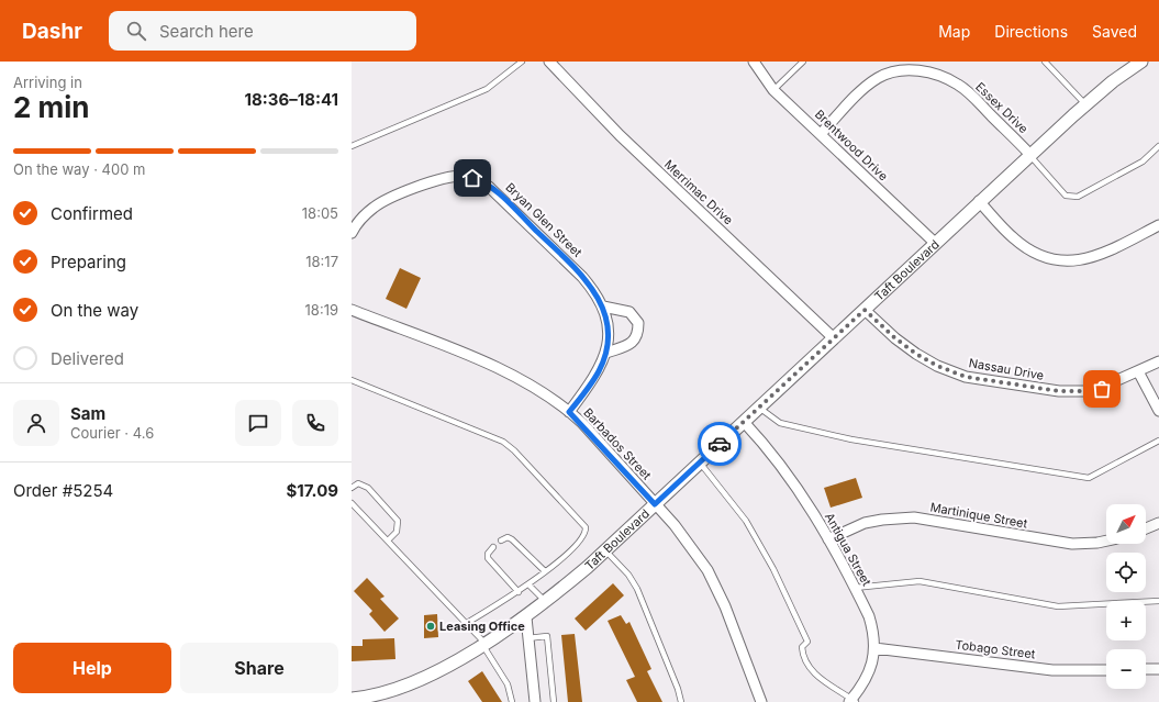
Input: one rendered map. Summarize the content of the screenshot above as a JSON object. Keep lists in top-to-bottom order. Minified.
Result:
{"streets":{"street":["Essex Drive","Brentwood Drive","Merrimac Drive","Bryan Glen Street","Taft Boulevard","Nassau Drive","Barbados Street","Martinique Street","Antigua Street","Tobago Street"]},"crossings":[["Essex Drive","Brentwood Drive"],["Essex Drive","Taft Boulevard"],["Brentwood Drive","Taft Boulevard"],["Merrimac Drive","Taft Boulevard"],["Bryan Glen Street","Barbados Street"],["Taft Boulevard","Nassau Drive"],["Taft Boulevard","Barbados Street"],["Taft Boulevard","Antigua Street"],["Martinique Street","Antigua Street"],["Antigua Street","Tobago Street"]],"places":["Leasing Office"],"north":"top right","page":{"header":"Dashr","search":"Search here","nav":["Map","Directions","Saved"],"heading":["2 min","Arriving in","18:36–18:41"],"panel":["Sam","Courier · 4.6","Order #5254","$17.09"],"bar":"On the way · 400 m","list":[["Confirmed","18:05"],["Preparing","18:17"],["On the way","18:19"],"Delivered"],"map_buttons":["+","−"],"buttons":["Help","Share"]}}
